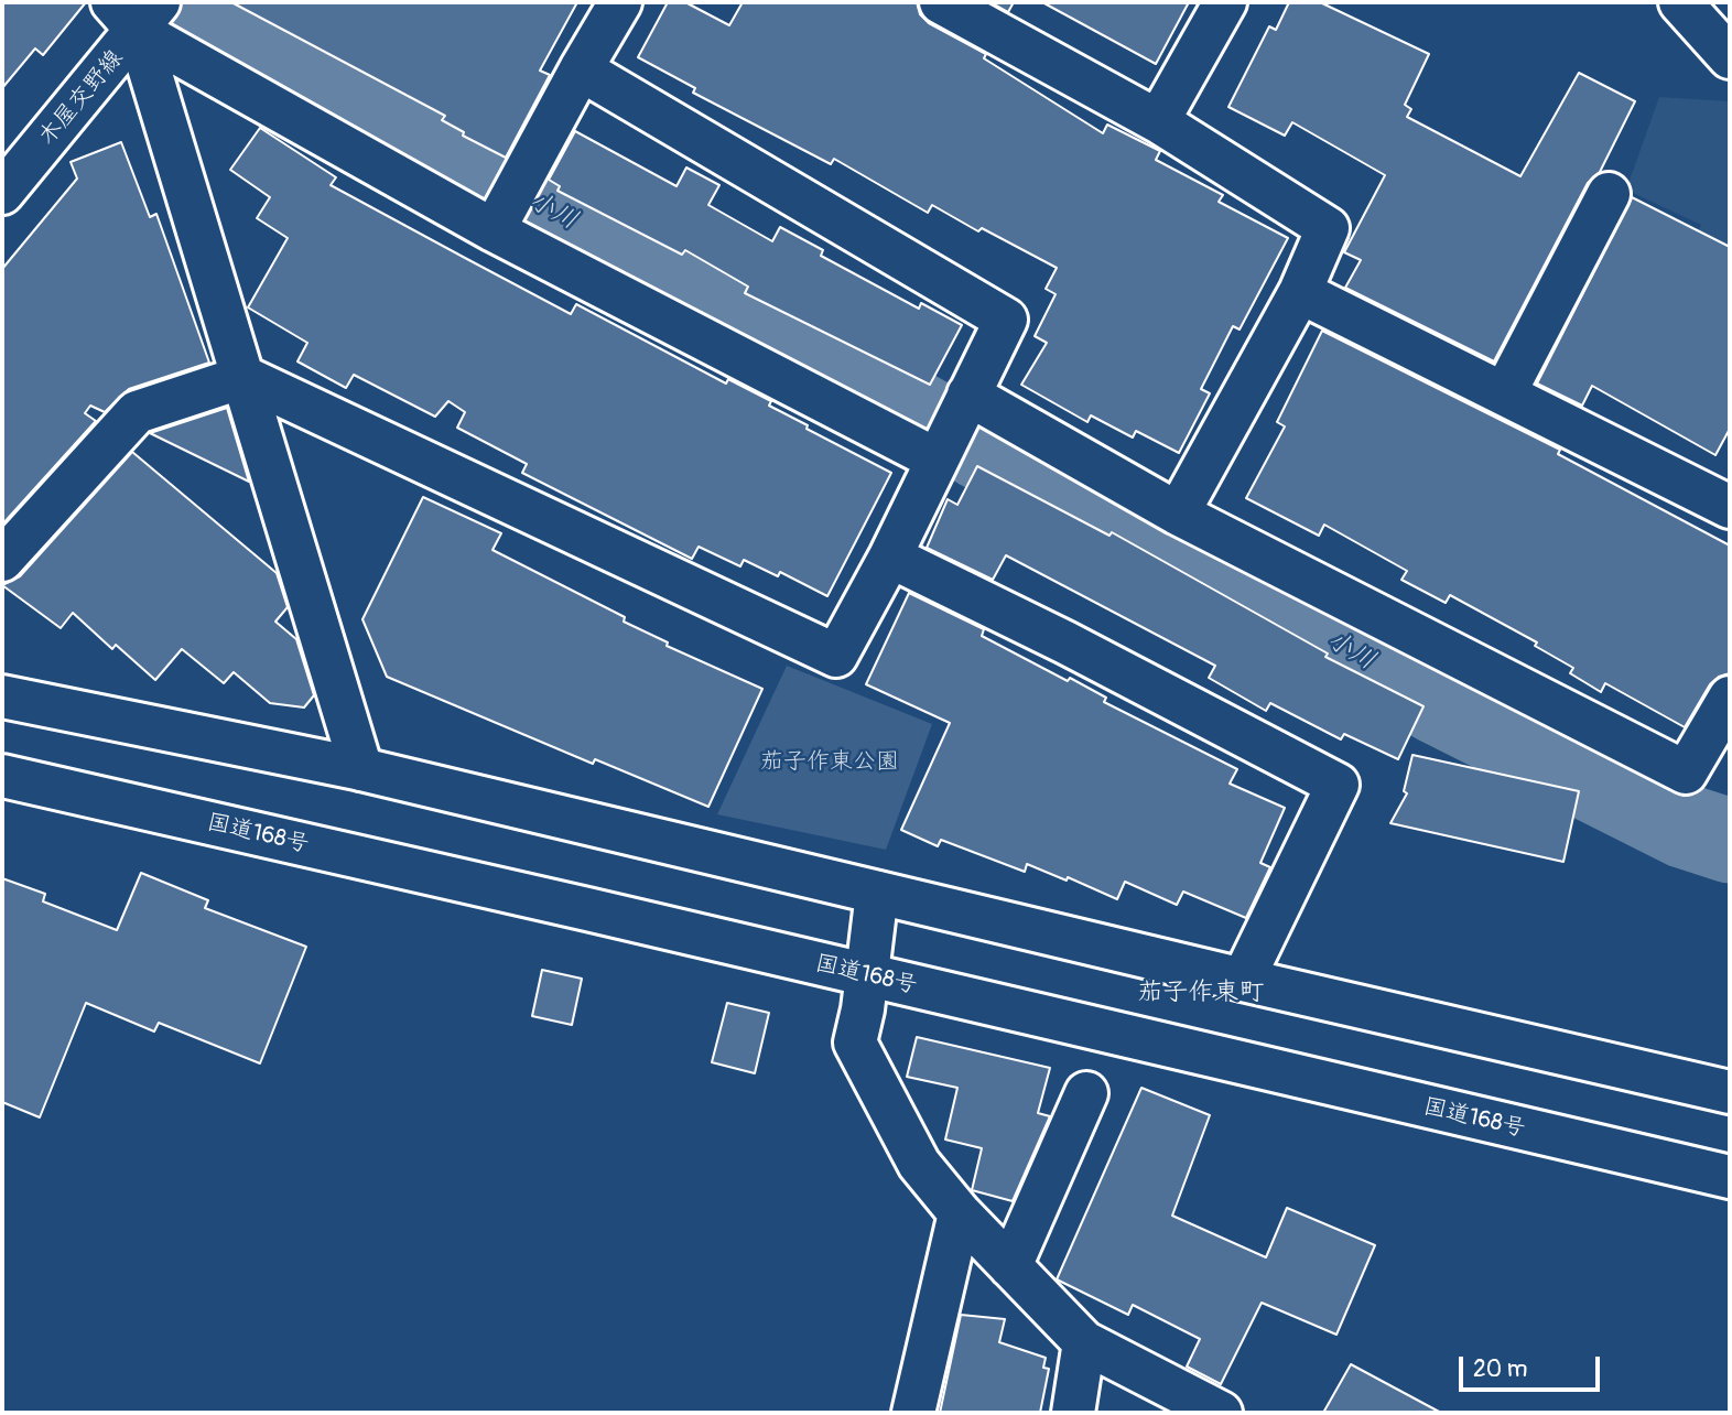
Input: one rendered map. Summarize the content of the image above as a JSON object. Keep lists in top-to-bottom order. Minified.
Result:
{"streets":{"main road":["木屋交野線","国道168号"]},"districts":["茄子作東町"],"water":["小川"],"parks":["茄子作東公園"],"scale_bar":"20 m"}
